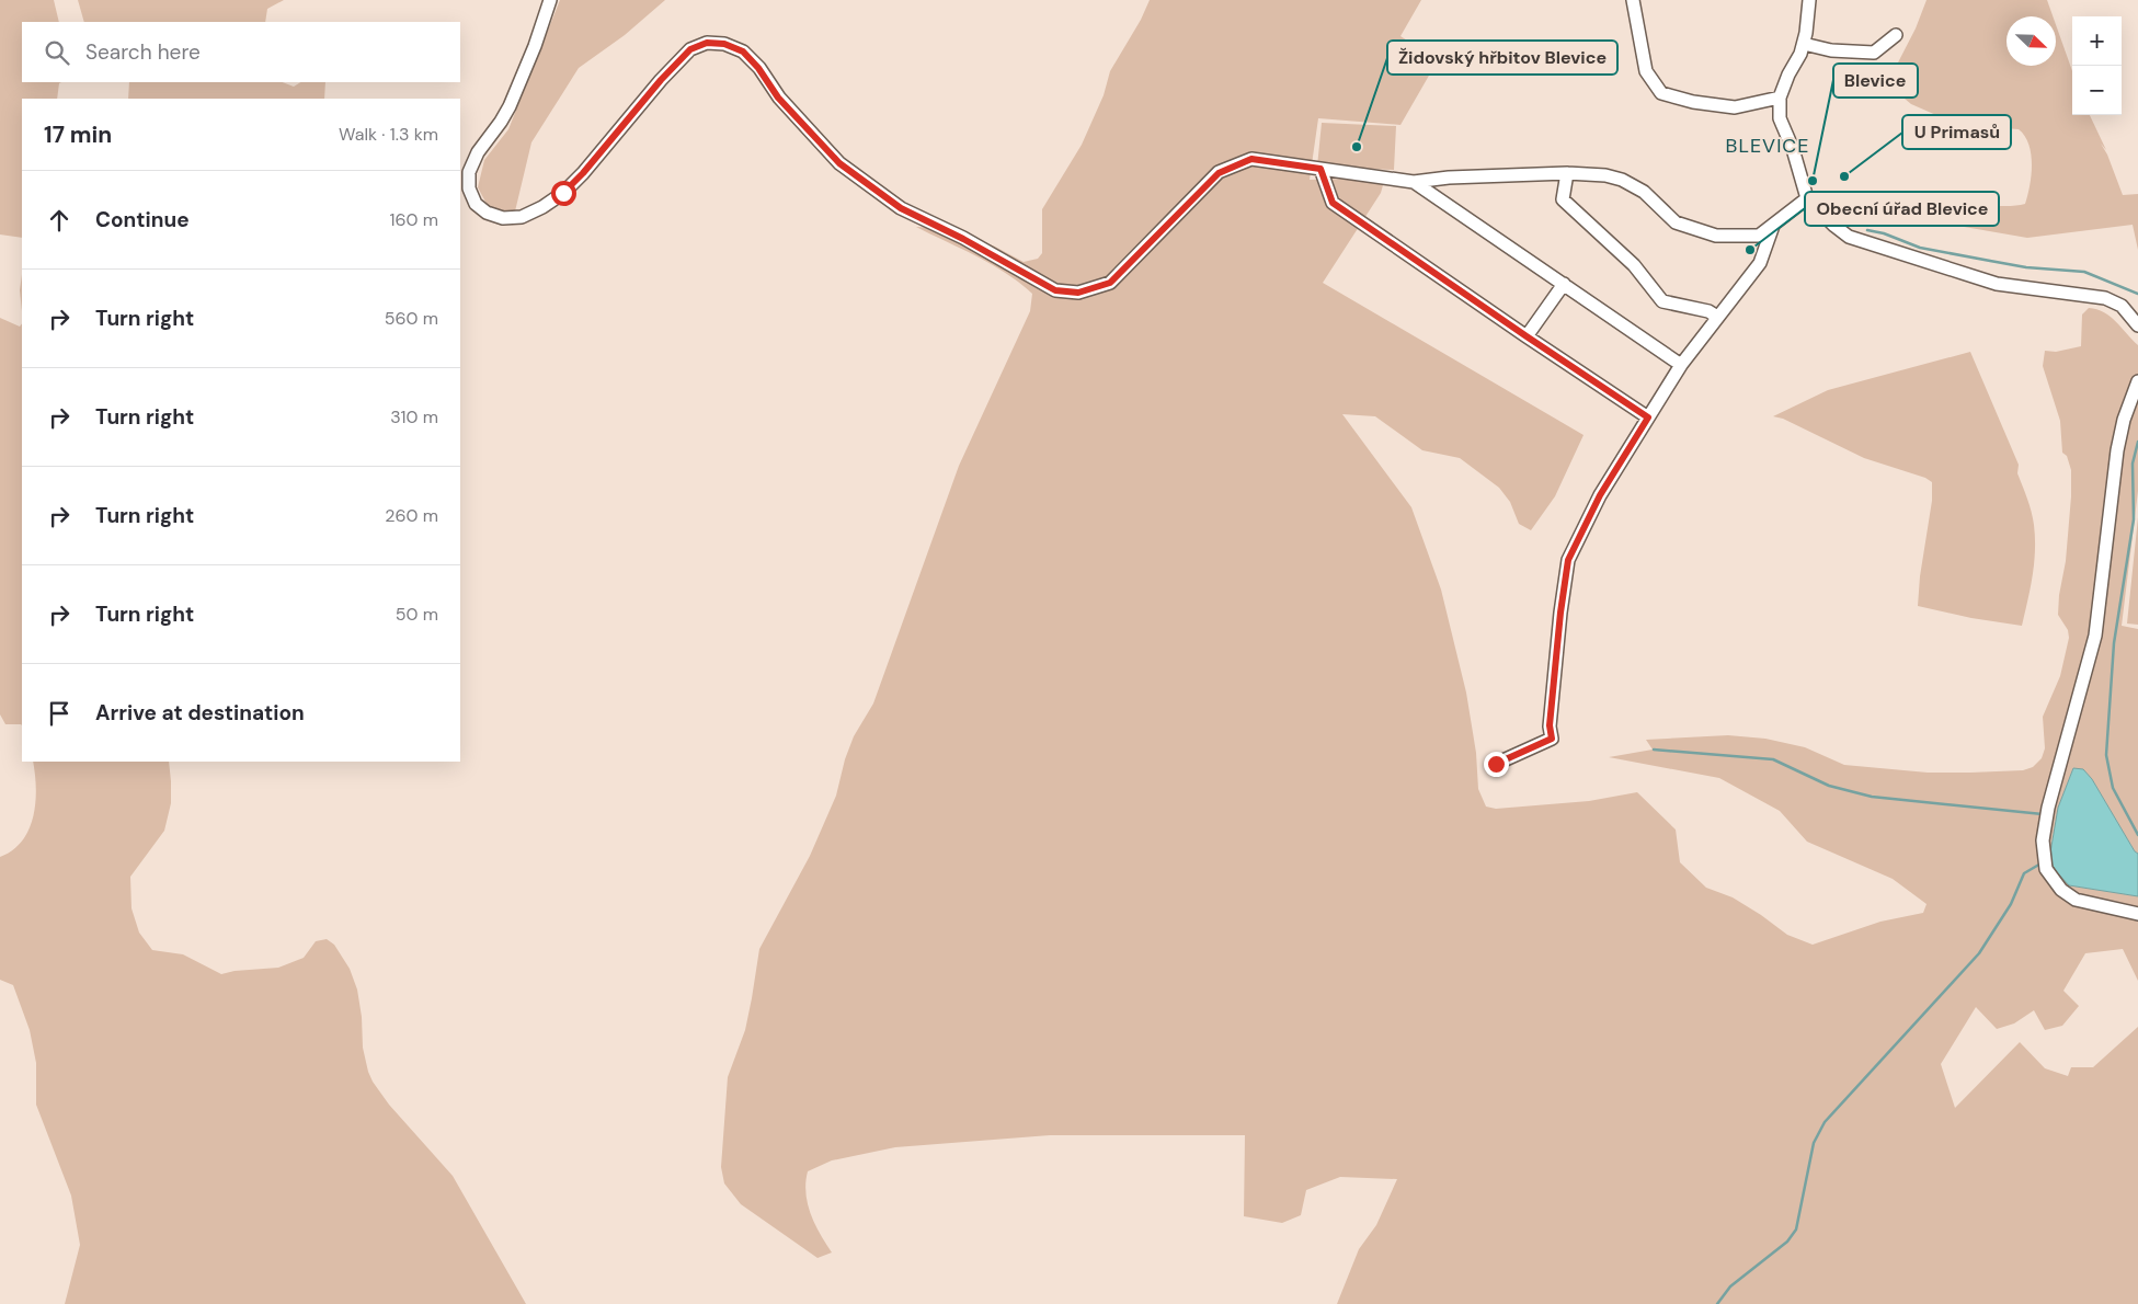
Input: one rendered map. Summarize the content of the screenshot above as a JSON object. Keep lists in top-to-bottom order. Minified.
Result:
{"districts":["BLEVICE"],"places":["Židovský hřbitov Blevice","U Primasů","Blevice","Obecní úřad Blevice"],"north":"bottom right","page":{"map_buttons":["+","−"],"search":"Search here","heading":["17 min","Walk · 1.3 km"],"list":[["Continue","160 m"],["Turn right","560 m"],["Turn right","310 m"],["Turn right","260 m"],["Turn right","50 m"],"Arrive at destination"]}}
